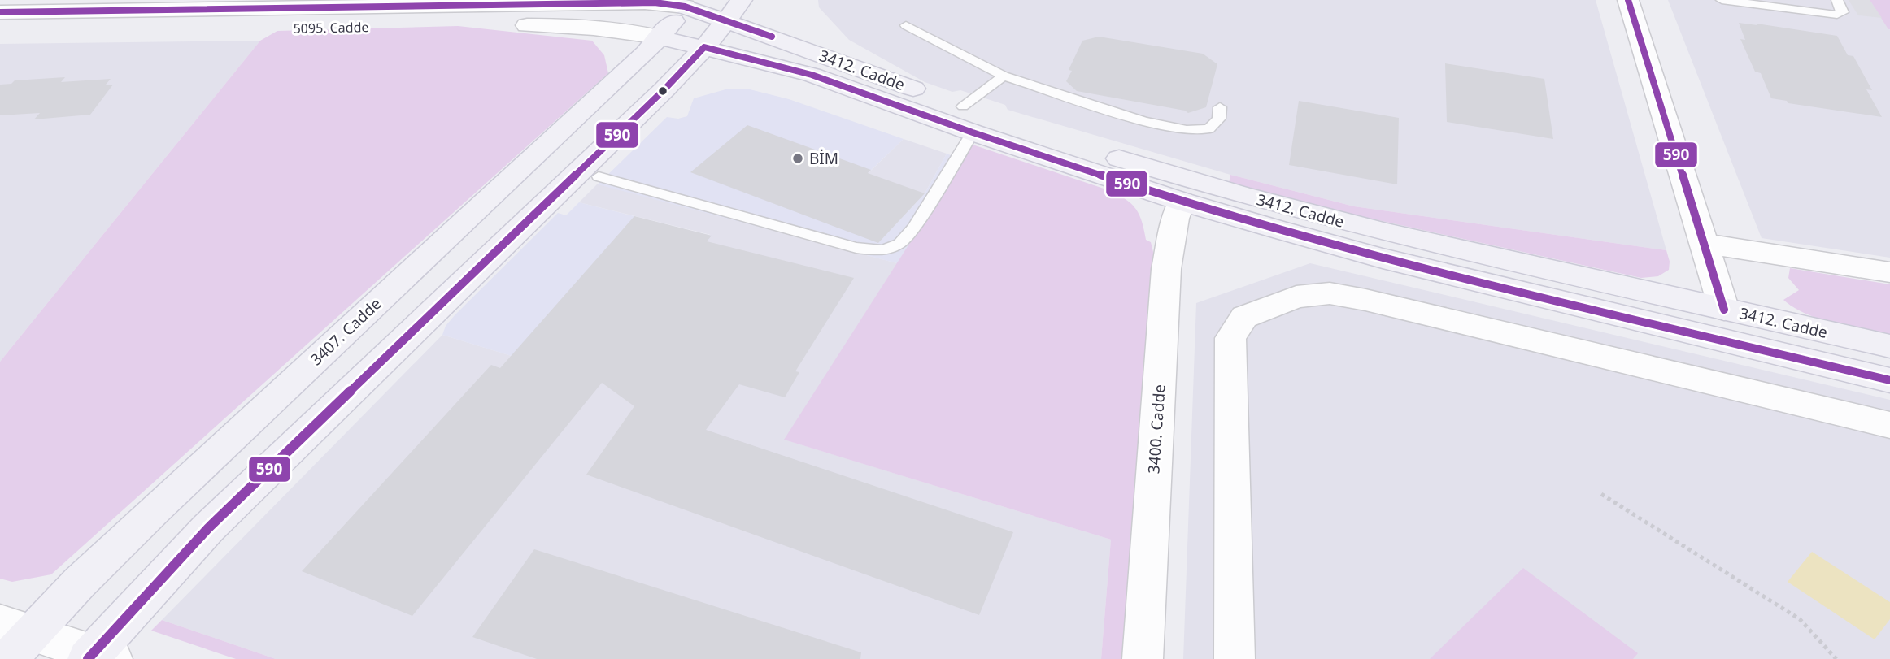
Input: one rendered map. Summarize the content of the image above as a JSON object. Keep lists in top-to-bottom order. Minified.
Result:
{"streets":{"street":["5095. Cadde","3412. Cadde","3407. Cadde","3400. Cadde"]},"crossings":[["5095. Cadde","3412. Cadde"],["5095. Cadde","3407. Cadde"],["3412. Cadde","3407. Cadde"],["3412. Cadde","3400. Cadde"]],"places":["BİM"],"lines":["transit line 590"]}
